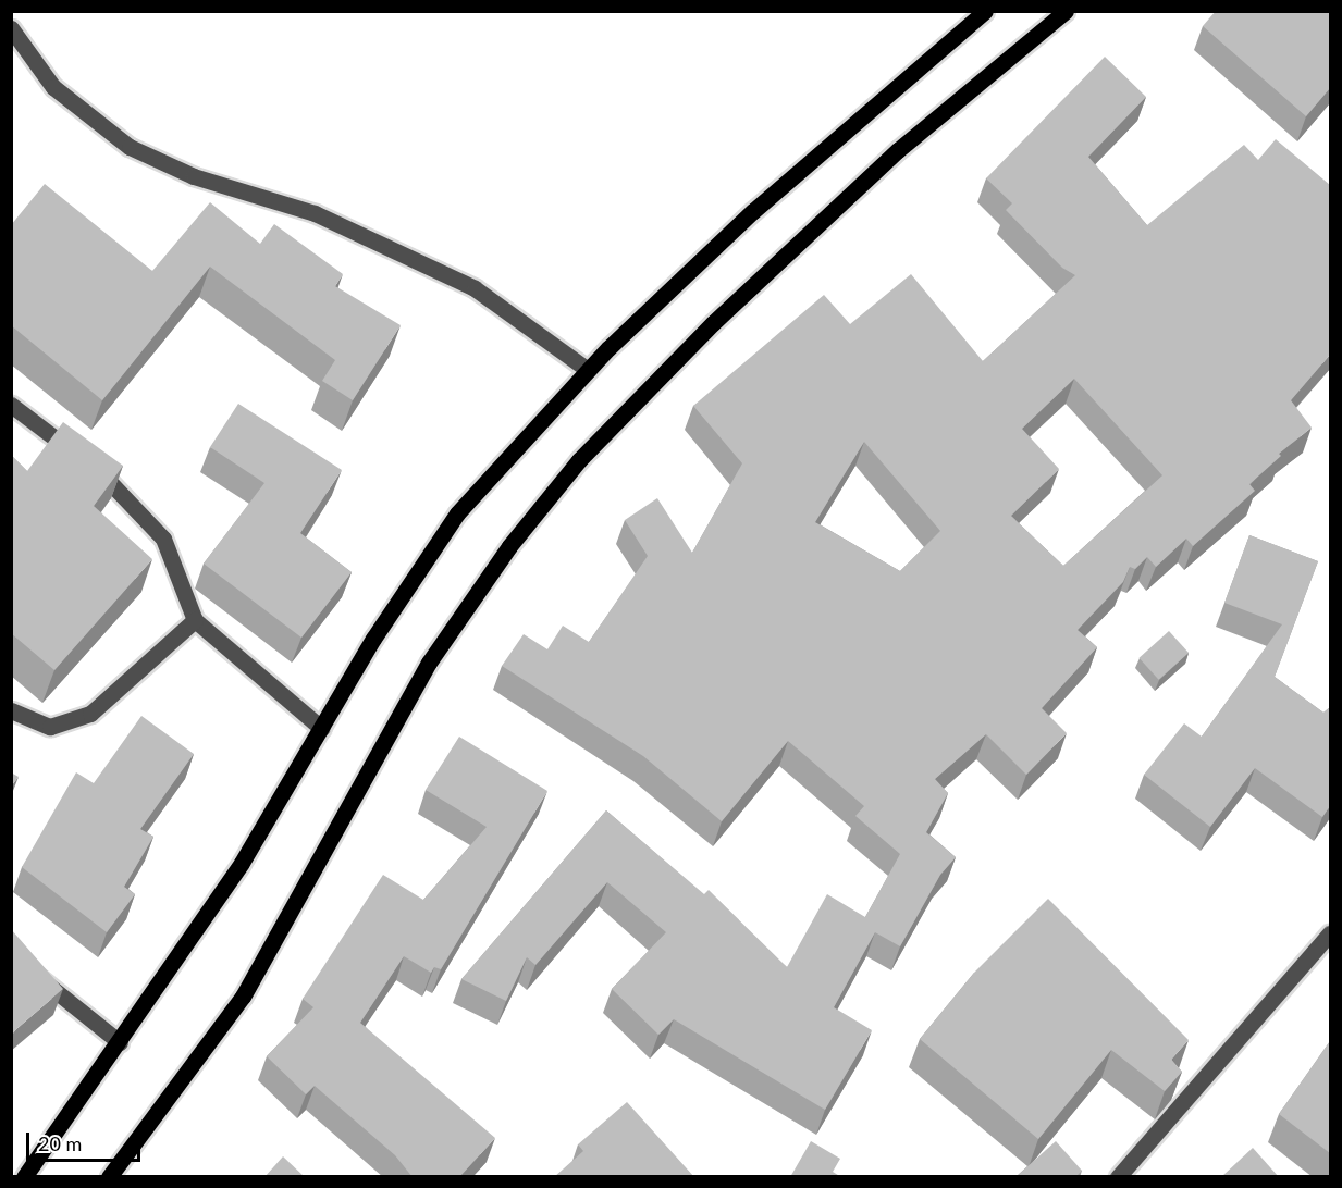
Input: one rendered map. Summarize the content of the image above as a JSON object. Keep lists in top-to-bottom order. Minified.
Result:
{"scale_bar":"20 m"}
